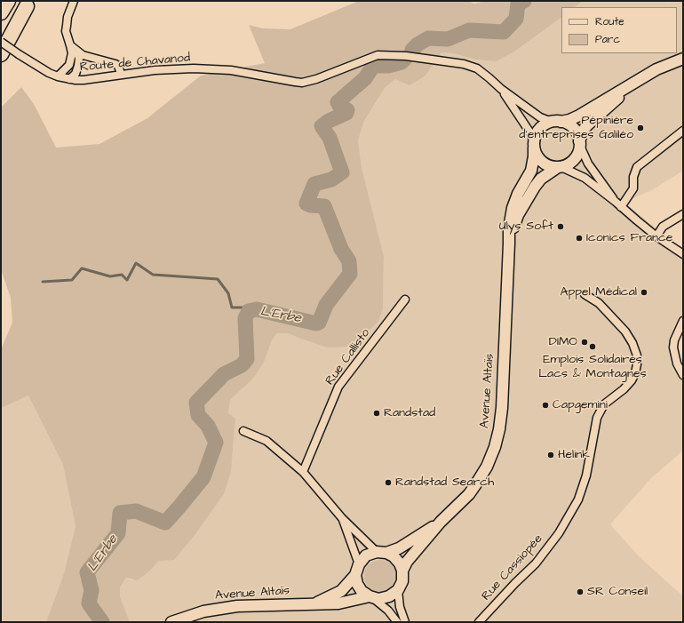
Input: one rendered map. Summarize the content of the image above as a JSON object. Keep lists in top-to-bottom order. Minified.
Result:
{"streets":{"street":["Route de Chavanod","Rue Callisto","Avenue Altaïs","Rue Cassiopée"]},"crossings":[["Route de Chavanod","Avenue Altaïs"]],"water":["L'Erbe"],"places":["Pépinière d'entreprises Galiléo","Ulys Soft","Iconics France","Appel Médical","DIMO","Emplois Solidaires Lacs & Montagnes","Capgemini","Randstad","Helink","Randstad Search","SR Conseil"],"legend":["Route","Parc"]}
